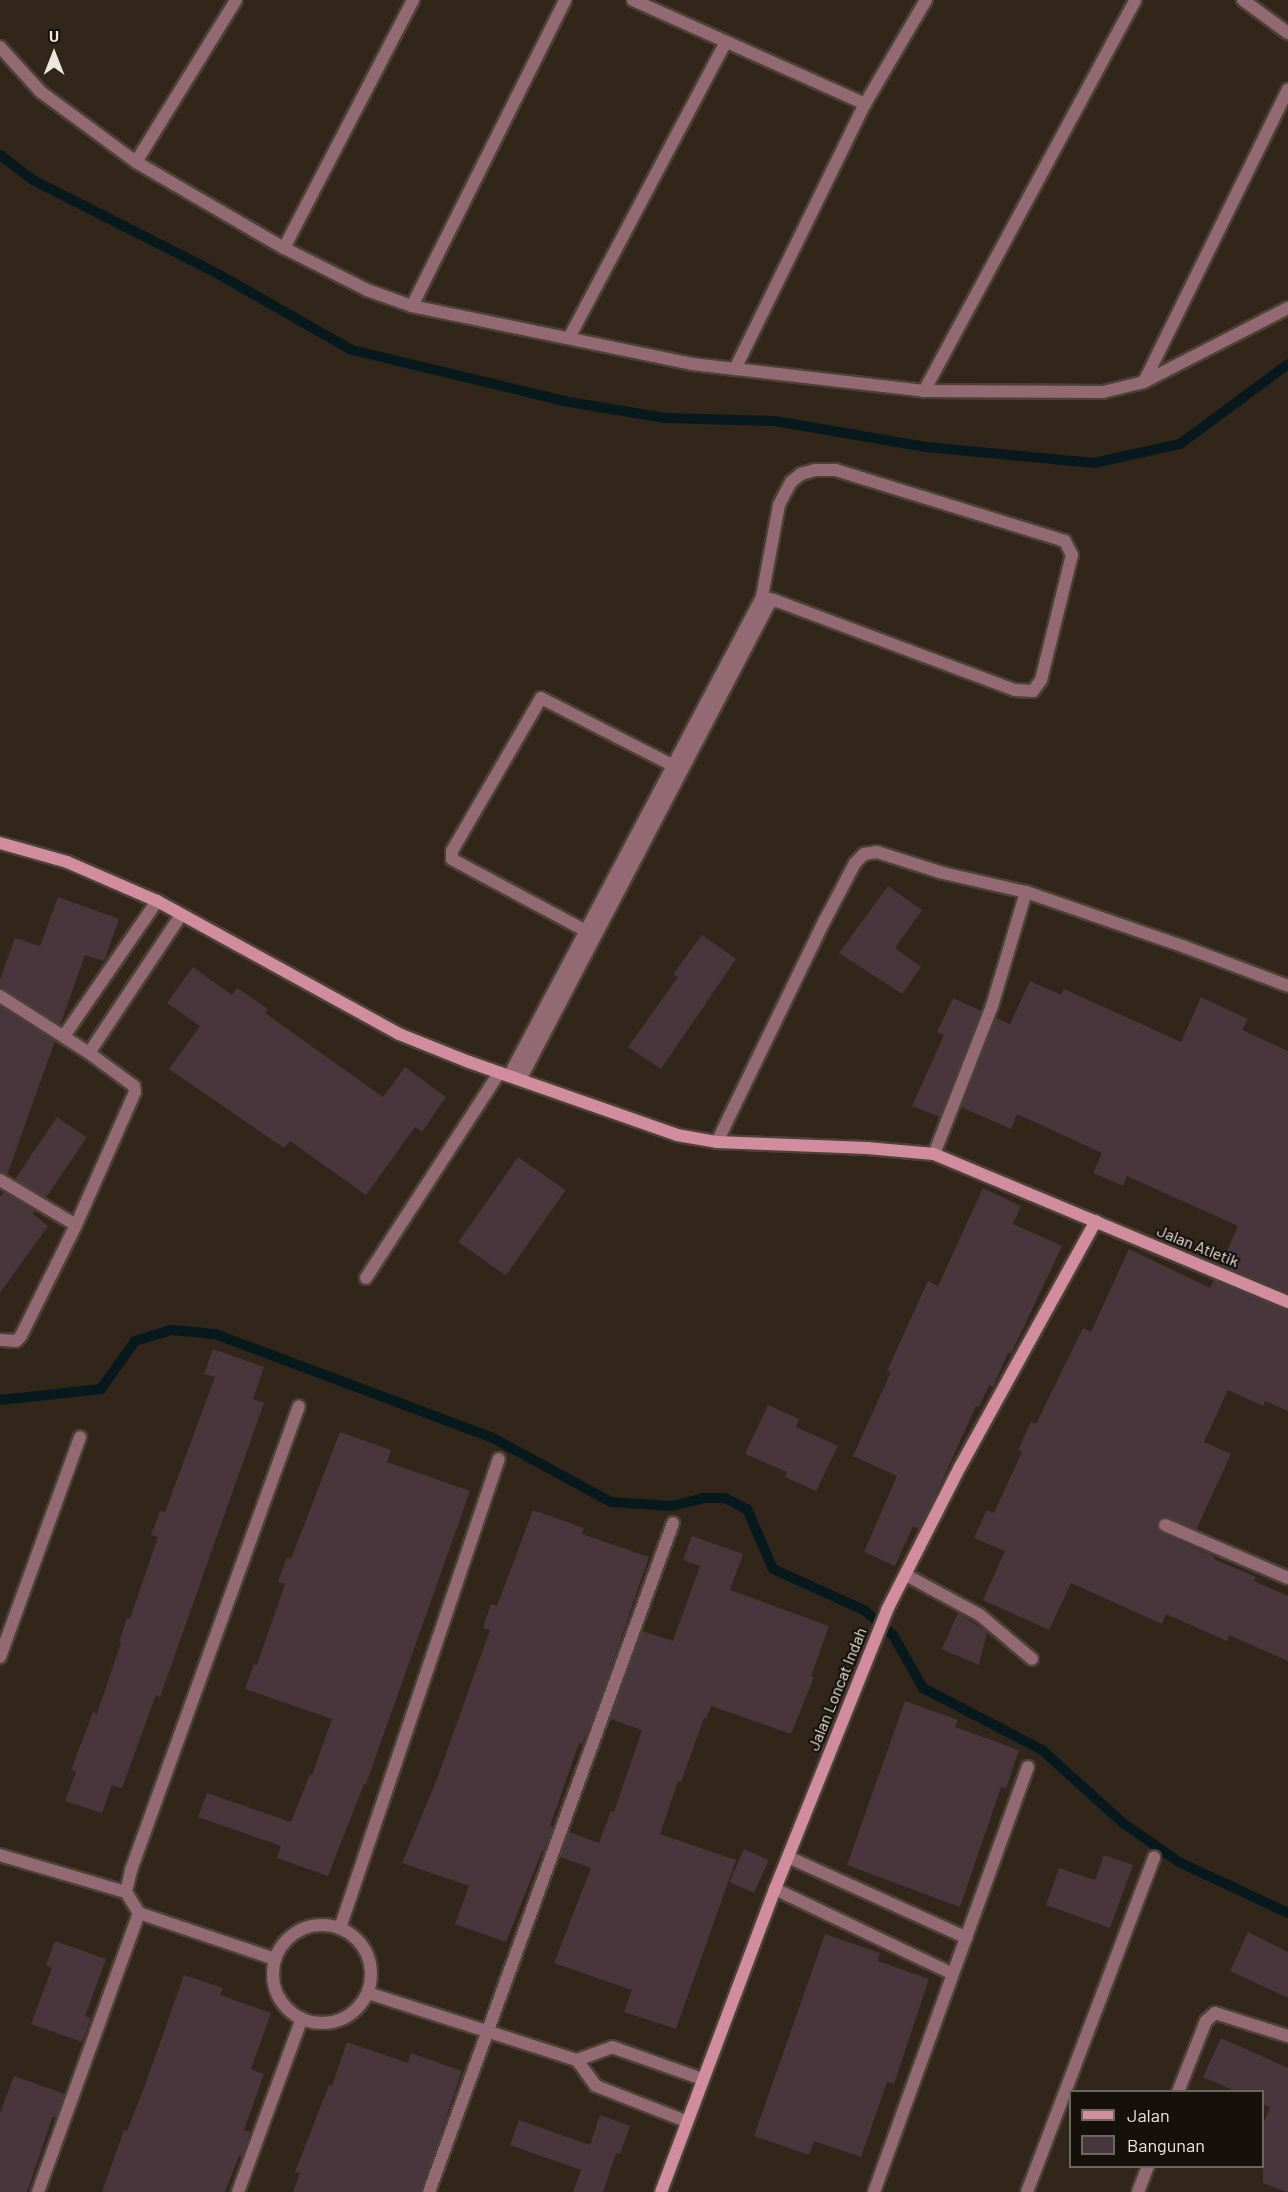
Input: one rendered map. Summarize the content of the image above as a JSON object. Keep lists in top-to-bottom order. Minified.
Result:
{"streets":{"street":["Jalan Atletik","Jalan Loncat Indah"]},"crossings":[["Jalan Atletik","Jalan Loncat Indah"]],"legend":["Jalan","Bangunan"],"north":"top"}
